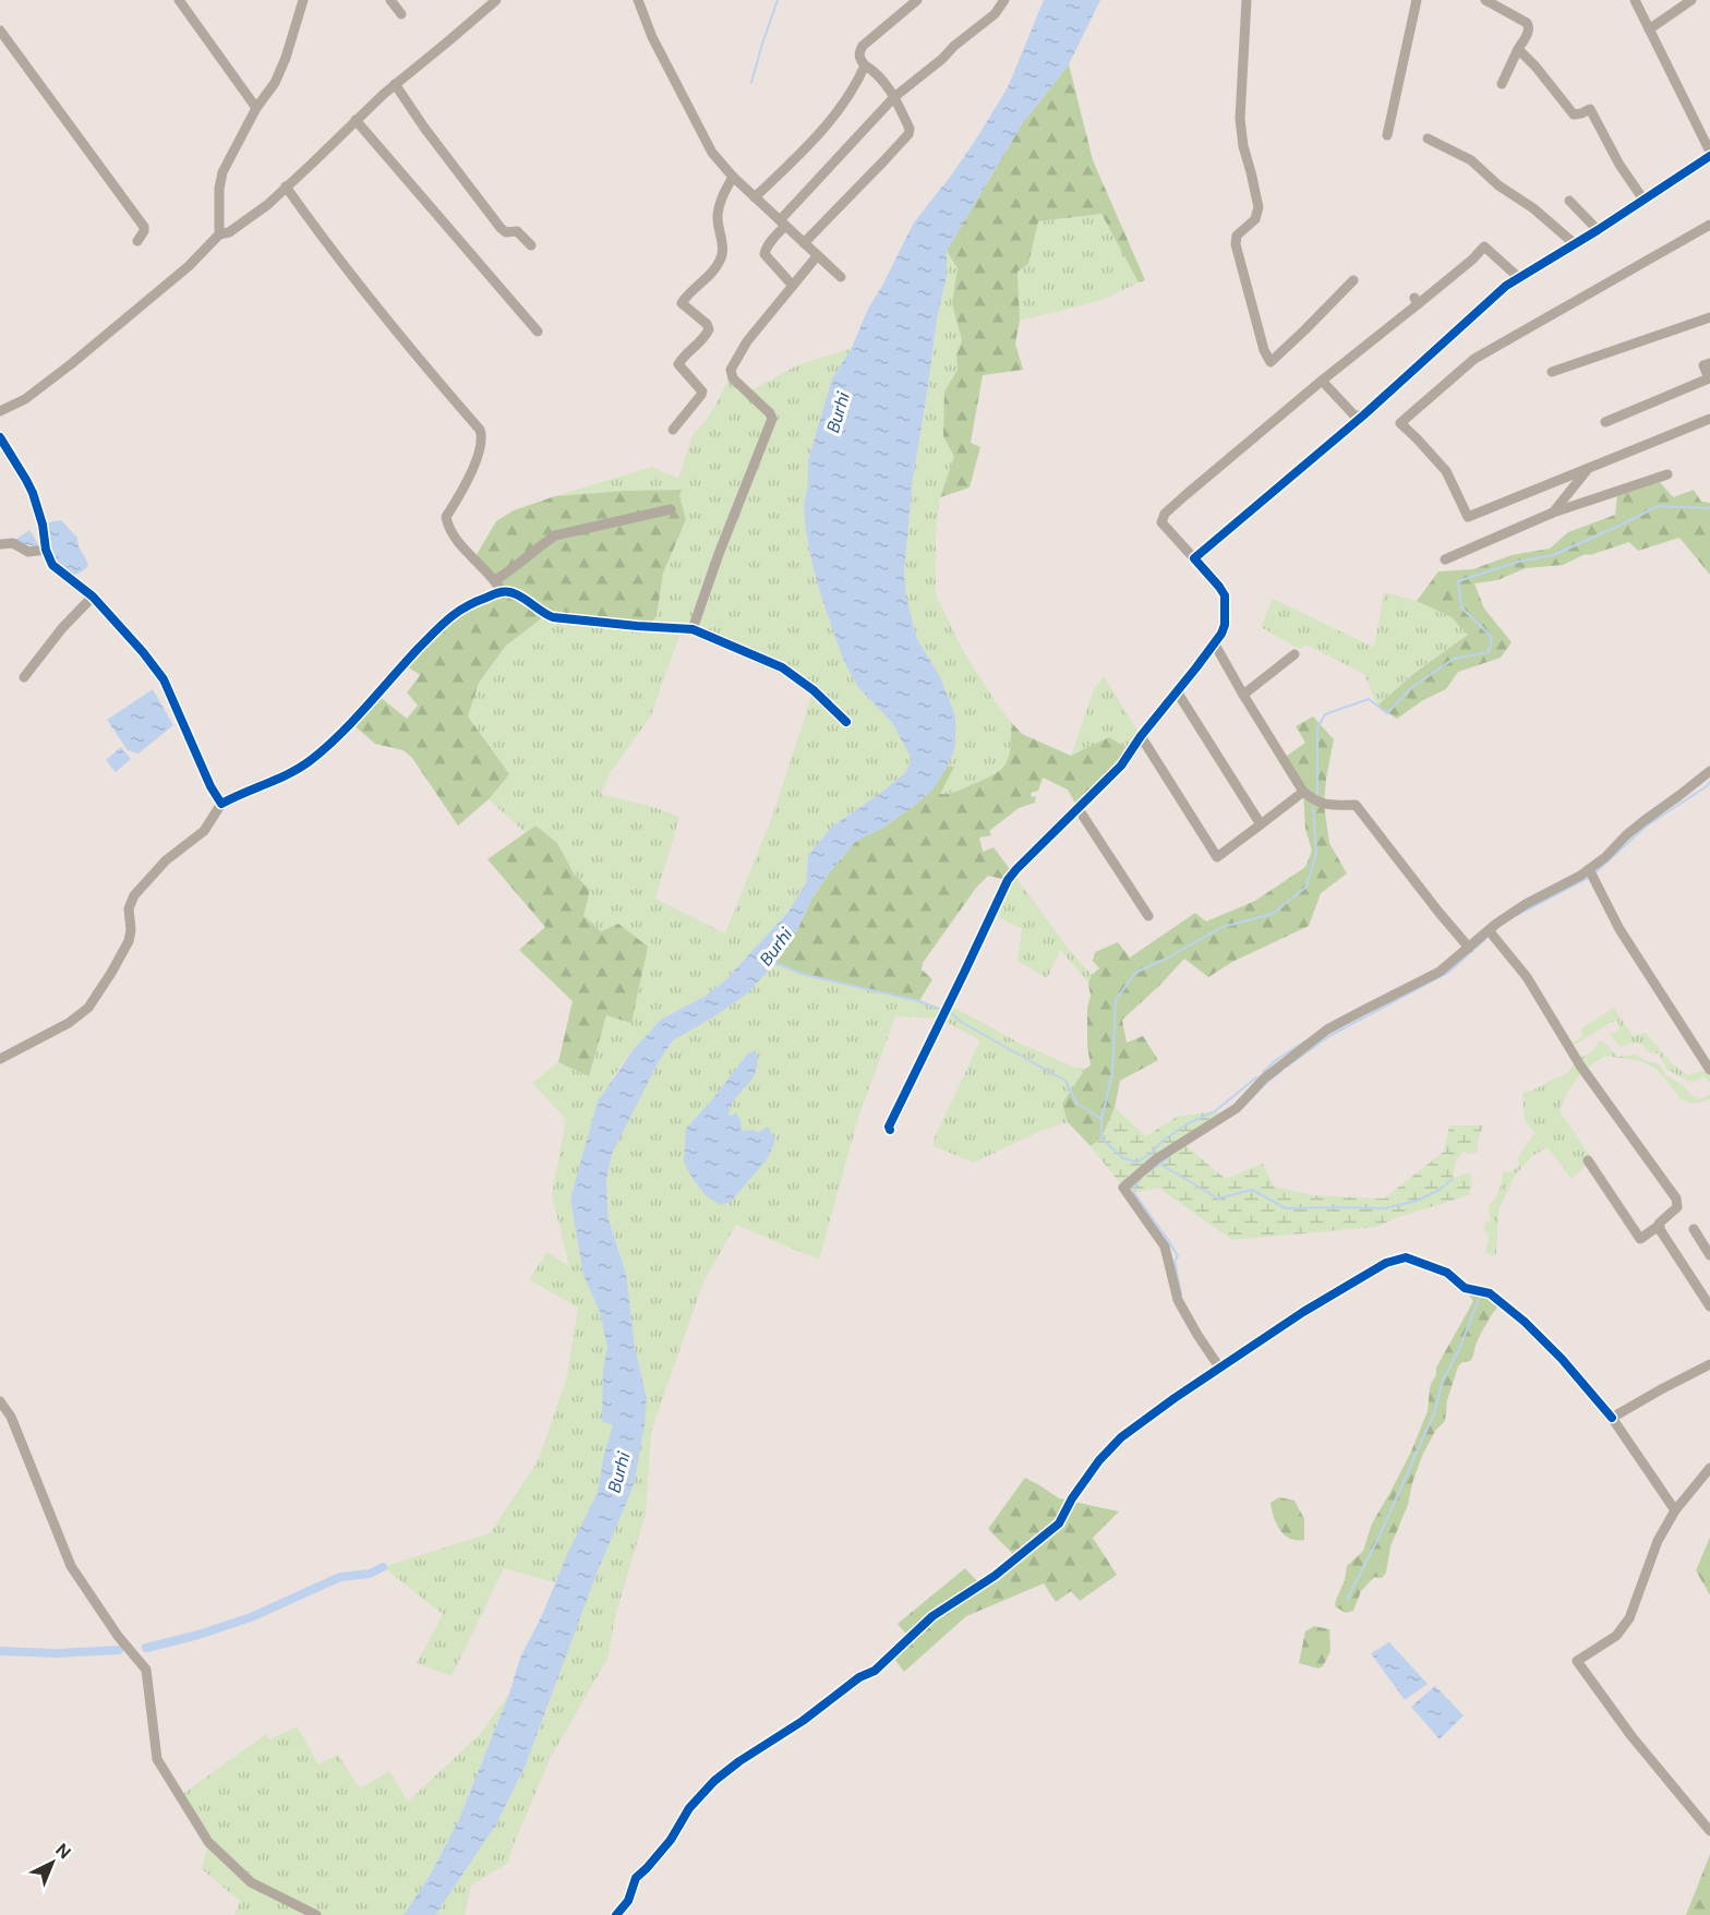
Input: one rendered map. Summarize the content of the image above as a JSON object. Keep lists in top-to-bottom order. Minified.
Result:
{"water":["Burhi"],"north":"top right"}
